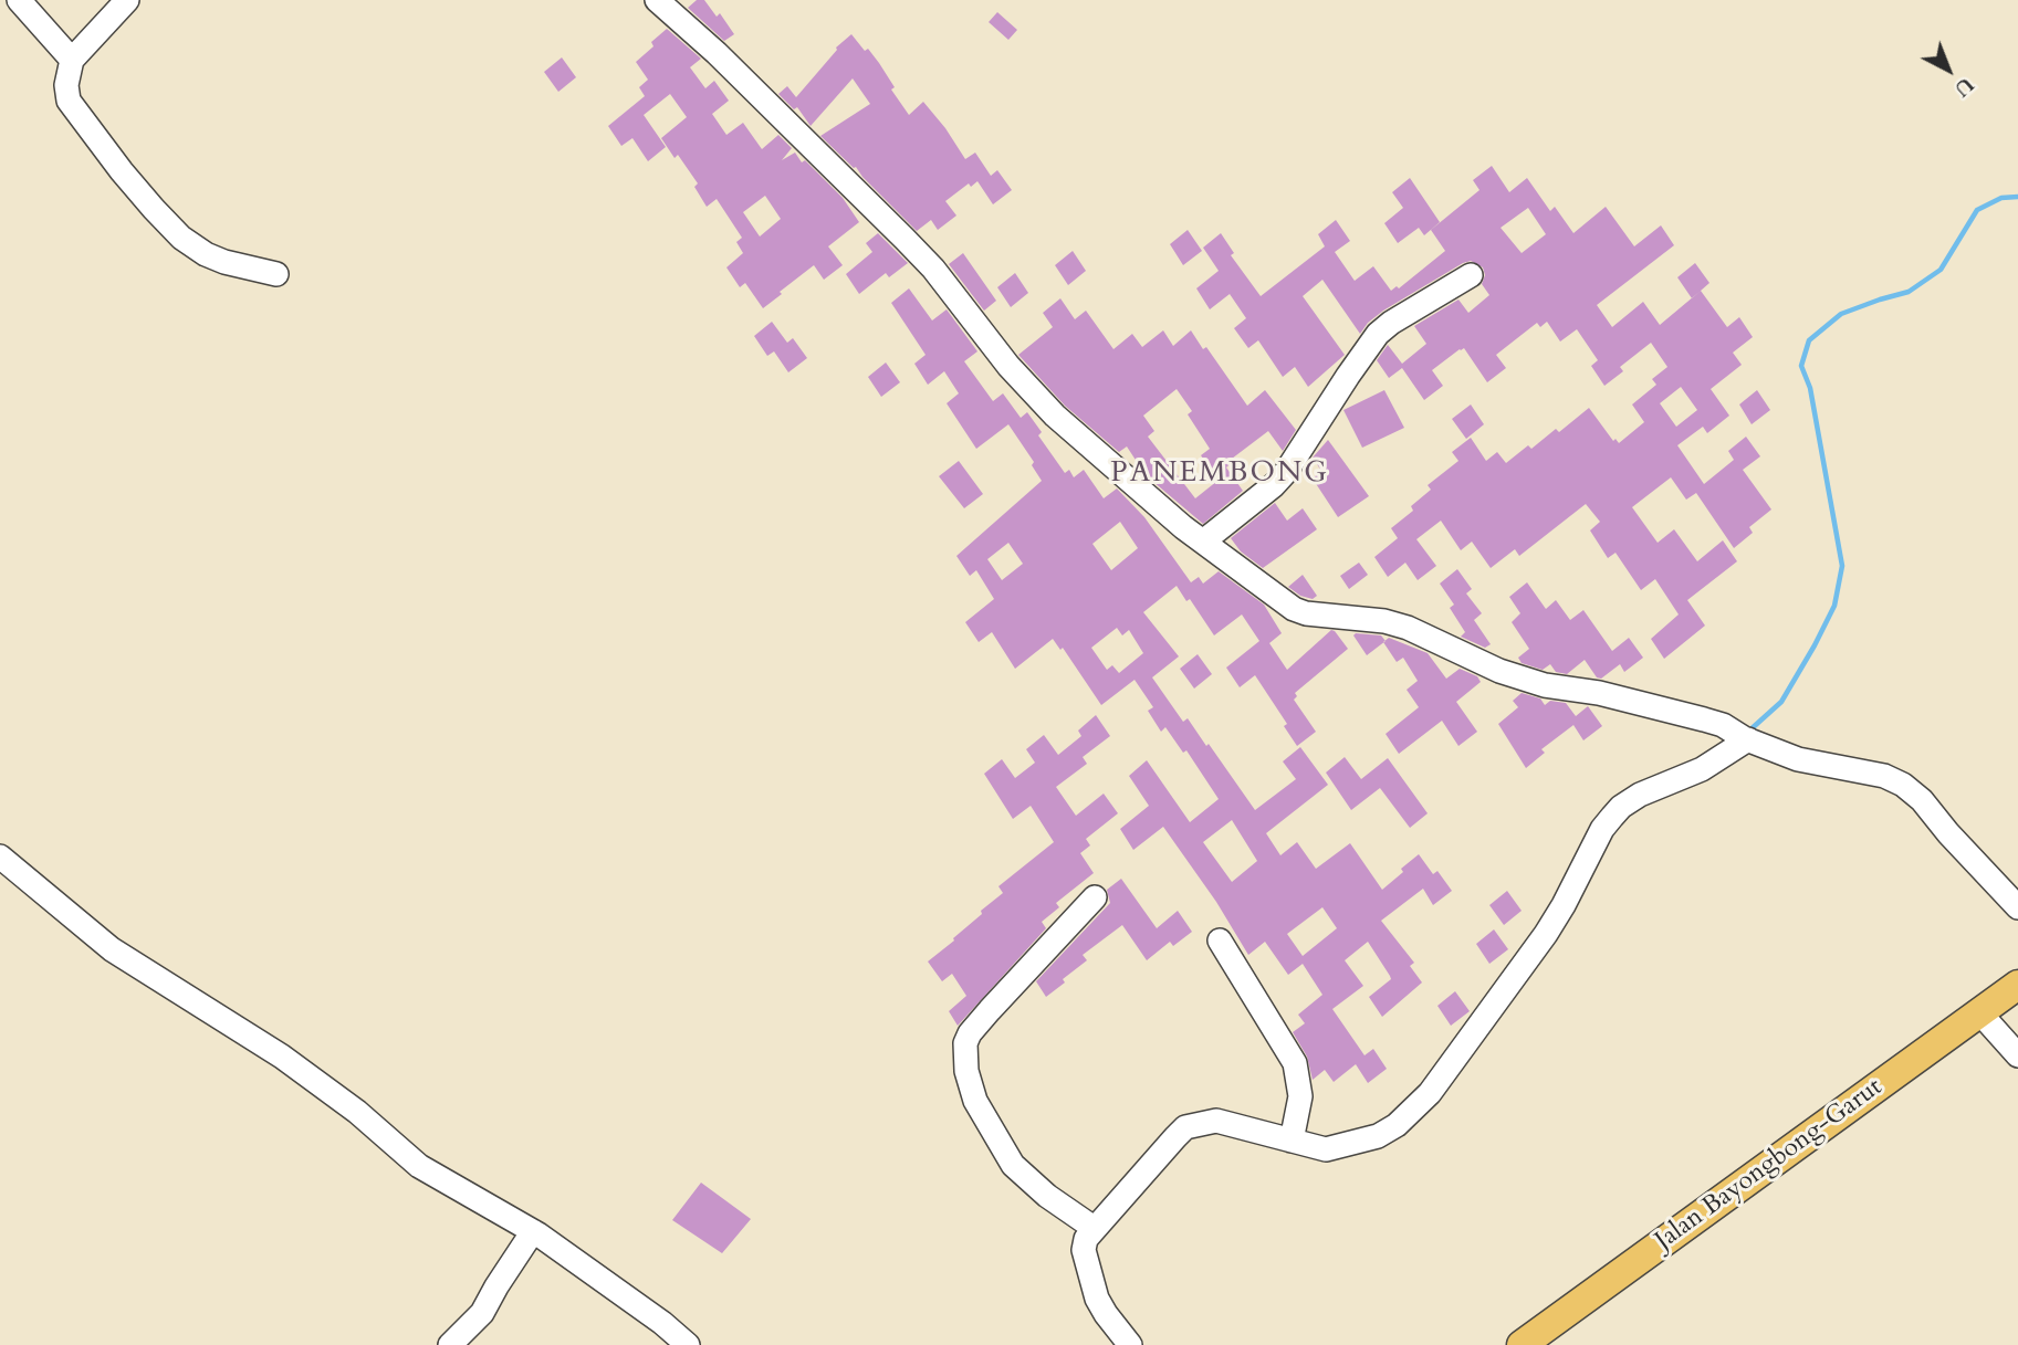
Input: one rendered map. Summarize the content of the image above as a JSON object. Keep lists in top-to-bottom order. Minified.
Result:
{"streets":{"main road":["Jalan Bayongbong-Garut"]},"districts":["PANEMBONG"],"north":"bottom right"}
